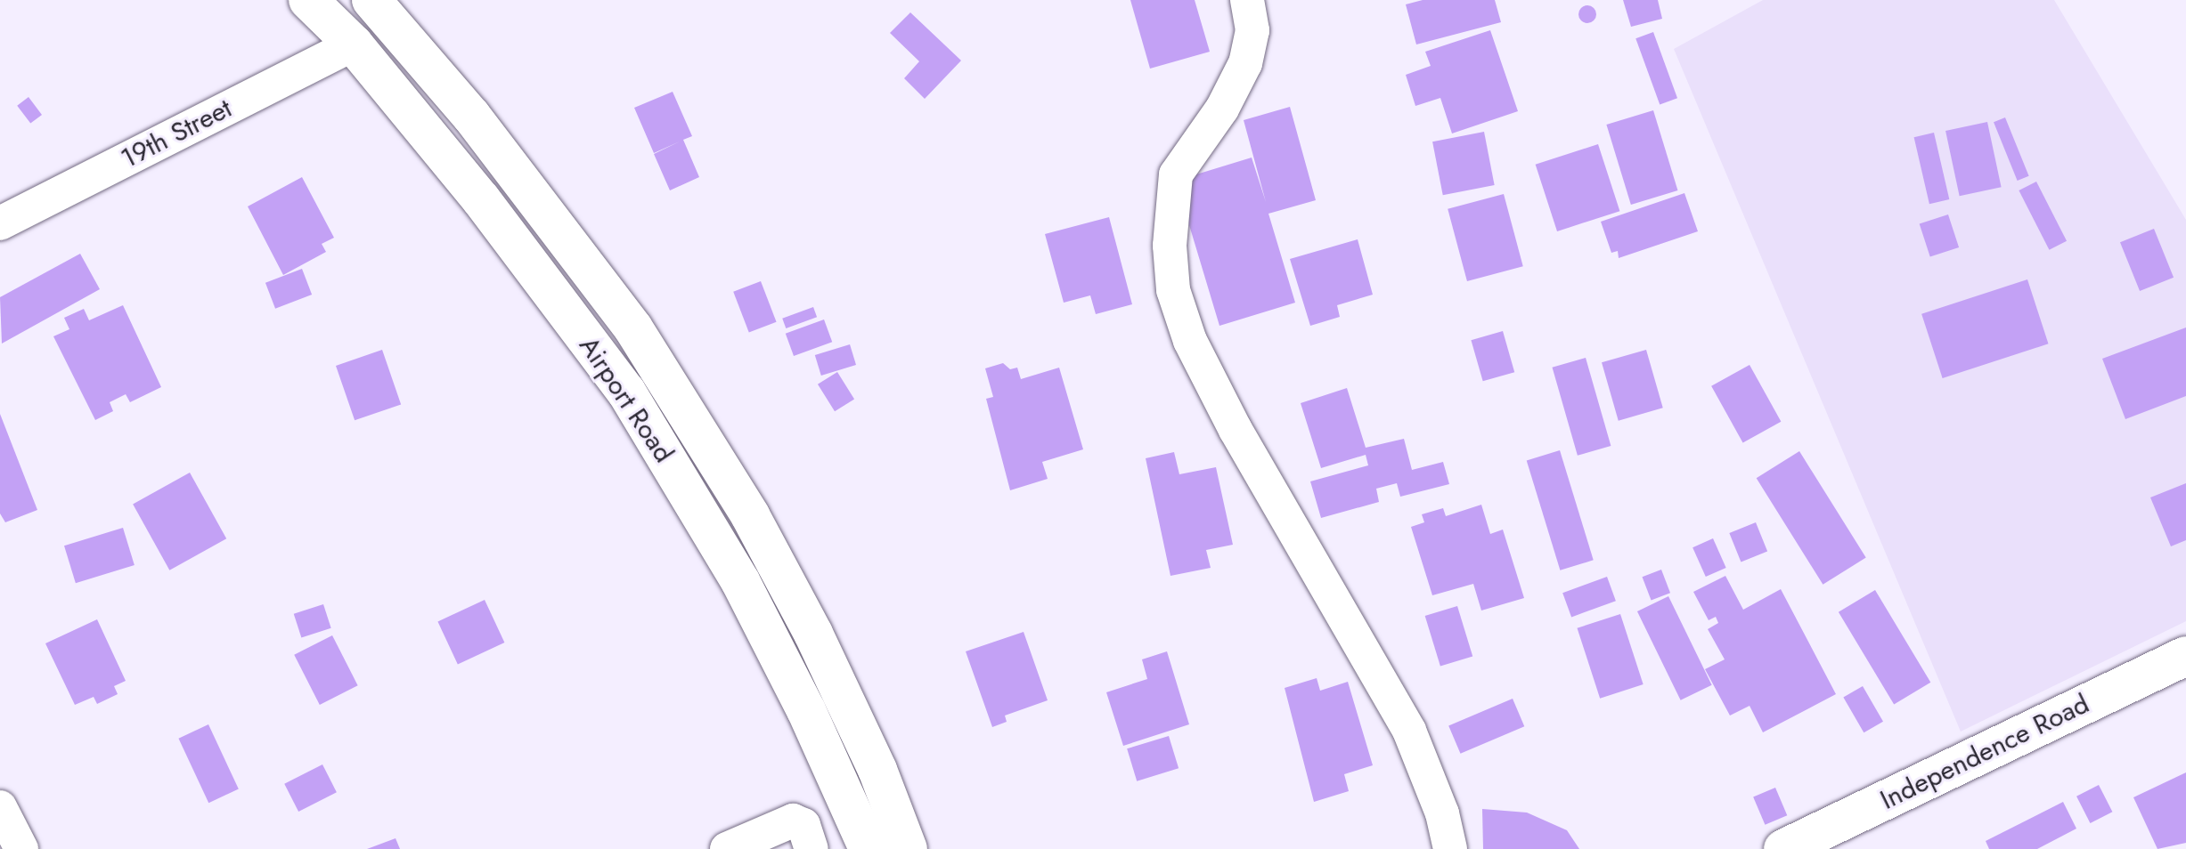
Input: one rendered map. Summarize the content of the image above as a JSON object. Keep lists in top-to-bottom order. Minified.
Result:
{"streets":{"main road":["Airport Road","Independence Road"],"street":["19th Street"]},"crossings":[["19th Street","Airport Road"]]}
